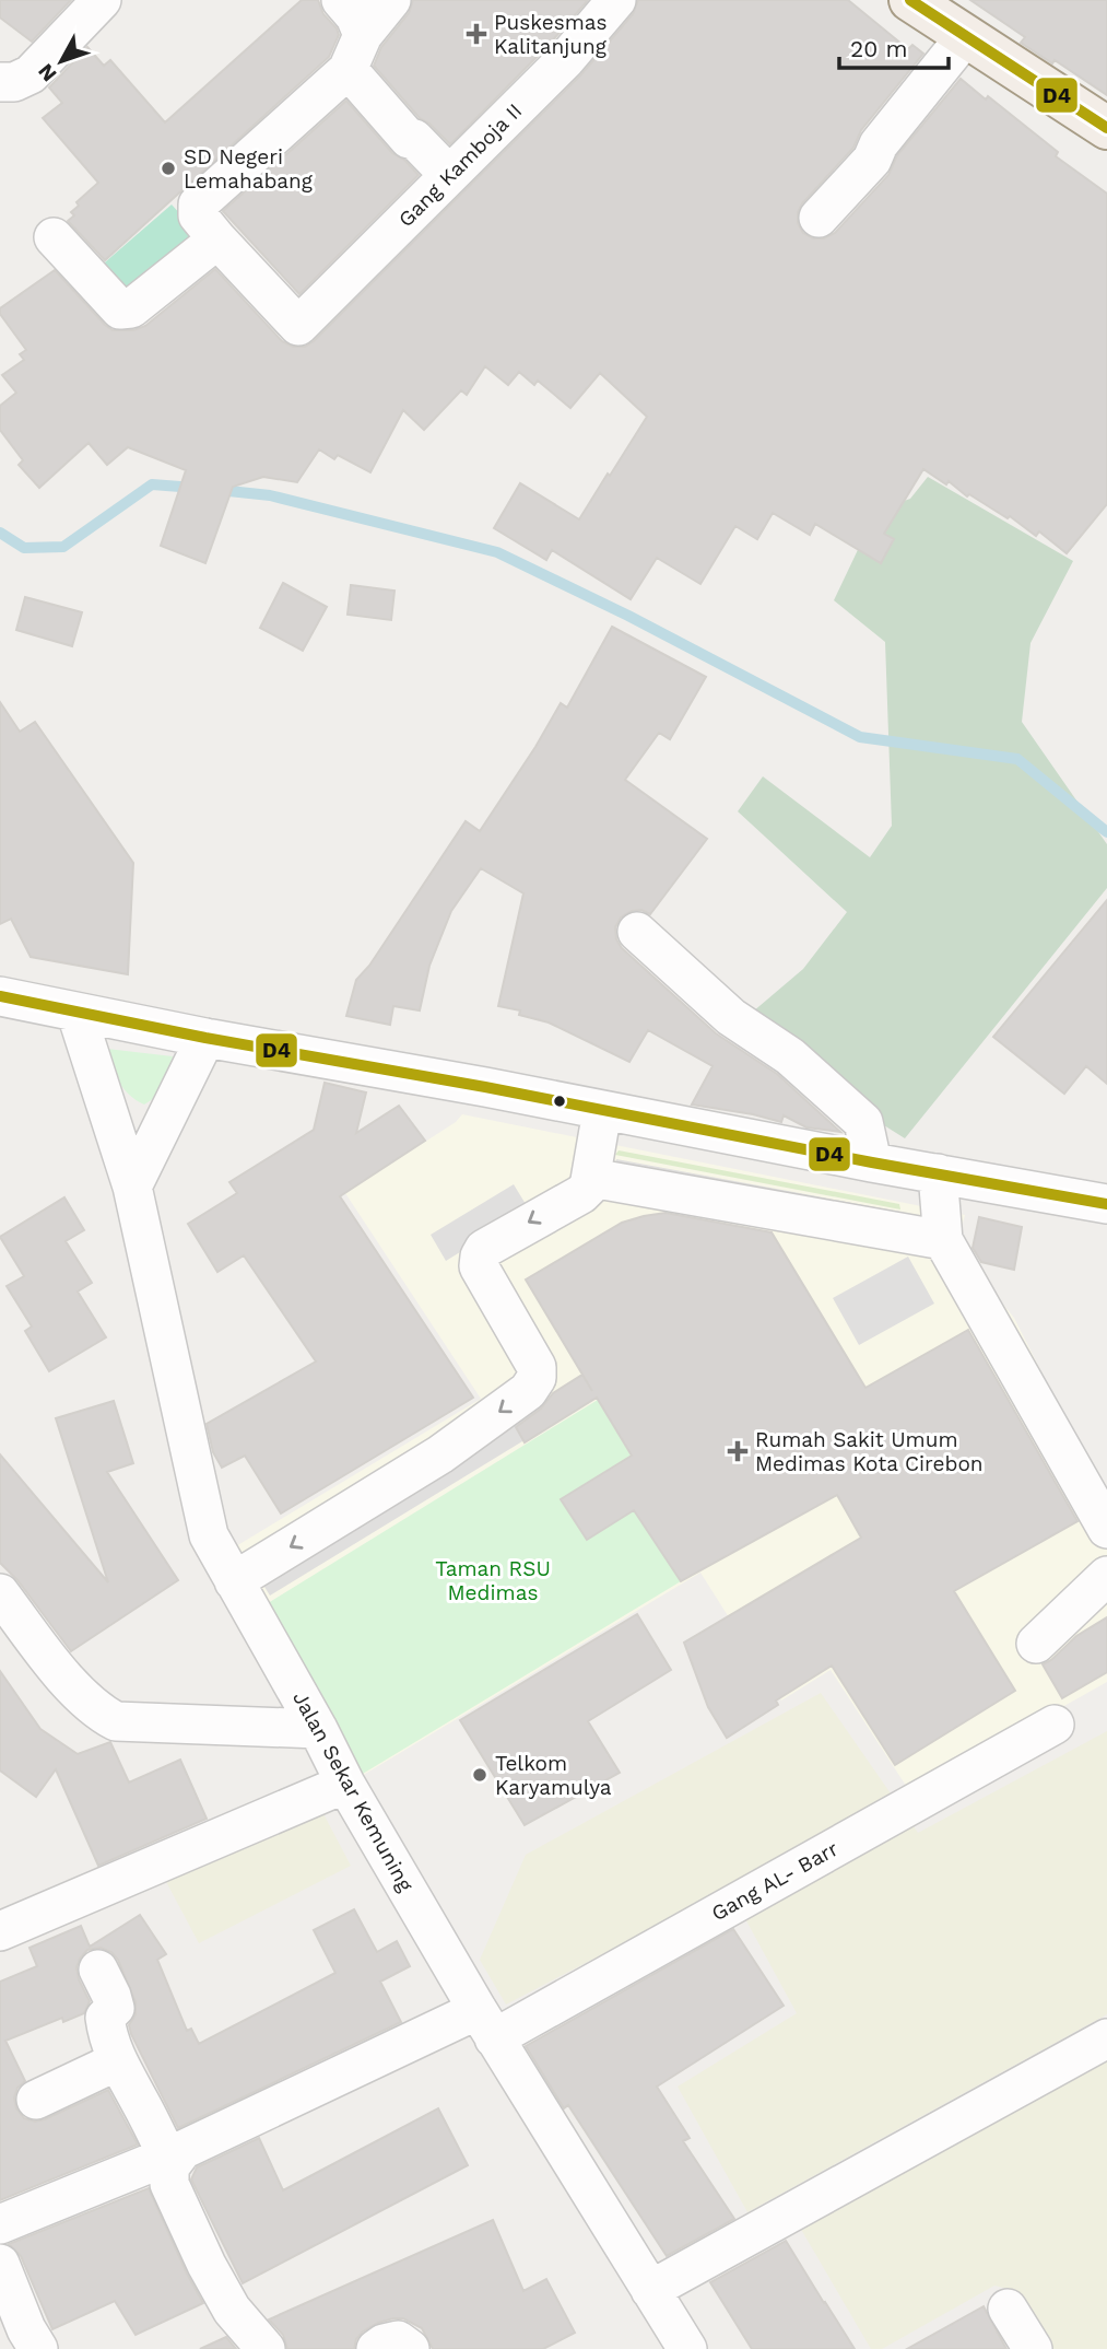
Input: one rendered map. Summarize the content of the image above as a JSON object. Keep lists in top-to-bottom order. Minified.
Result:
{"streets":{"street":["Gang Kamboja II","Jalan Sekar Kemuning","Gang AL- Barr"]},"crossings":[["Jalan Sekar Kemuning","Gang AL- Barr"]],"parks":["Taman RSU Medimas"],"places":{"health":["Puskesmas Kalitanjung","Rumah Sakit Umum Medimas Kota Cirebon"],"other":["SD Negeri Lemahabang","Telkom Karyamulya"]},"lines":["transit line D4"],"scale_bar":"20 m","north":"bottom left"}
